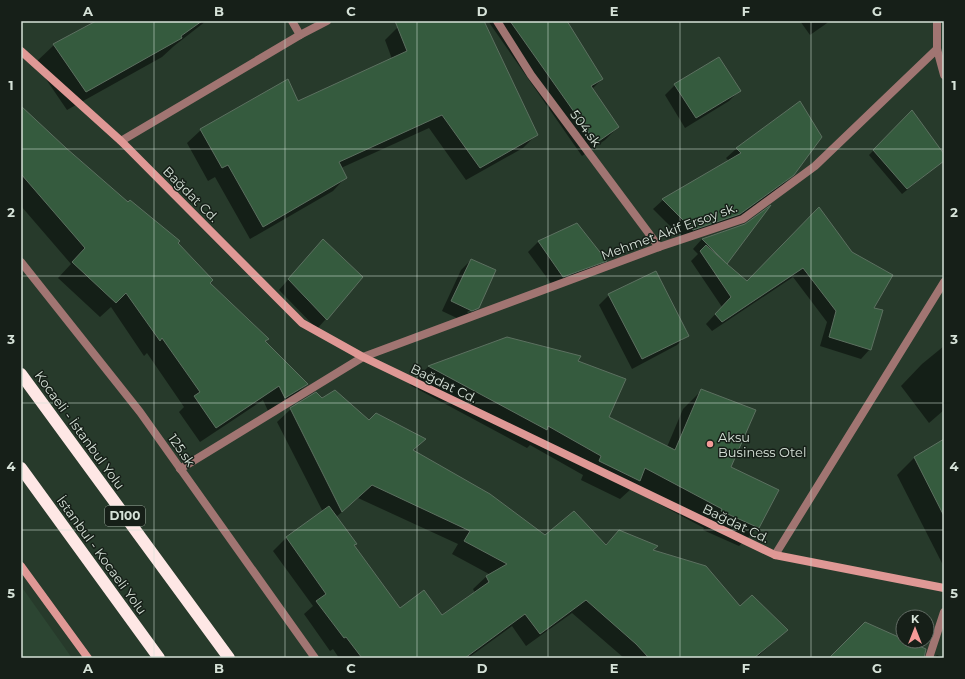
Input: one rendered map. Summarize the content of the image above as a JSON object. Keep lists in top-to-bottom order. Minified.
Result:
{"streets":{"highway":["Kocaeli - İstanbul Yolu","D100","İstanbul - Kocaeli Yolu"],"main road":["Bağdat Cd."],"street":["504.sk","Mehmet Akif Ersoy sk.","125.sk"]},"crossings":[["504.sk","Mehmet Akif Ersoy sk."],["Bağdat Cd.","Mehmet Akif Ersoy sk."],["Mehmet Akif Ersoy sk.","125.sk"]],"places":["Aksu Business Otel"],"north":"top","grid":{"columns":["A","B","C","D","E","F","G"],"rows":["1","2","3","4","5"]}}
